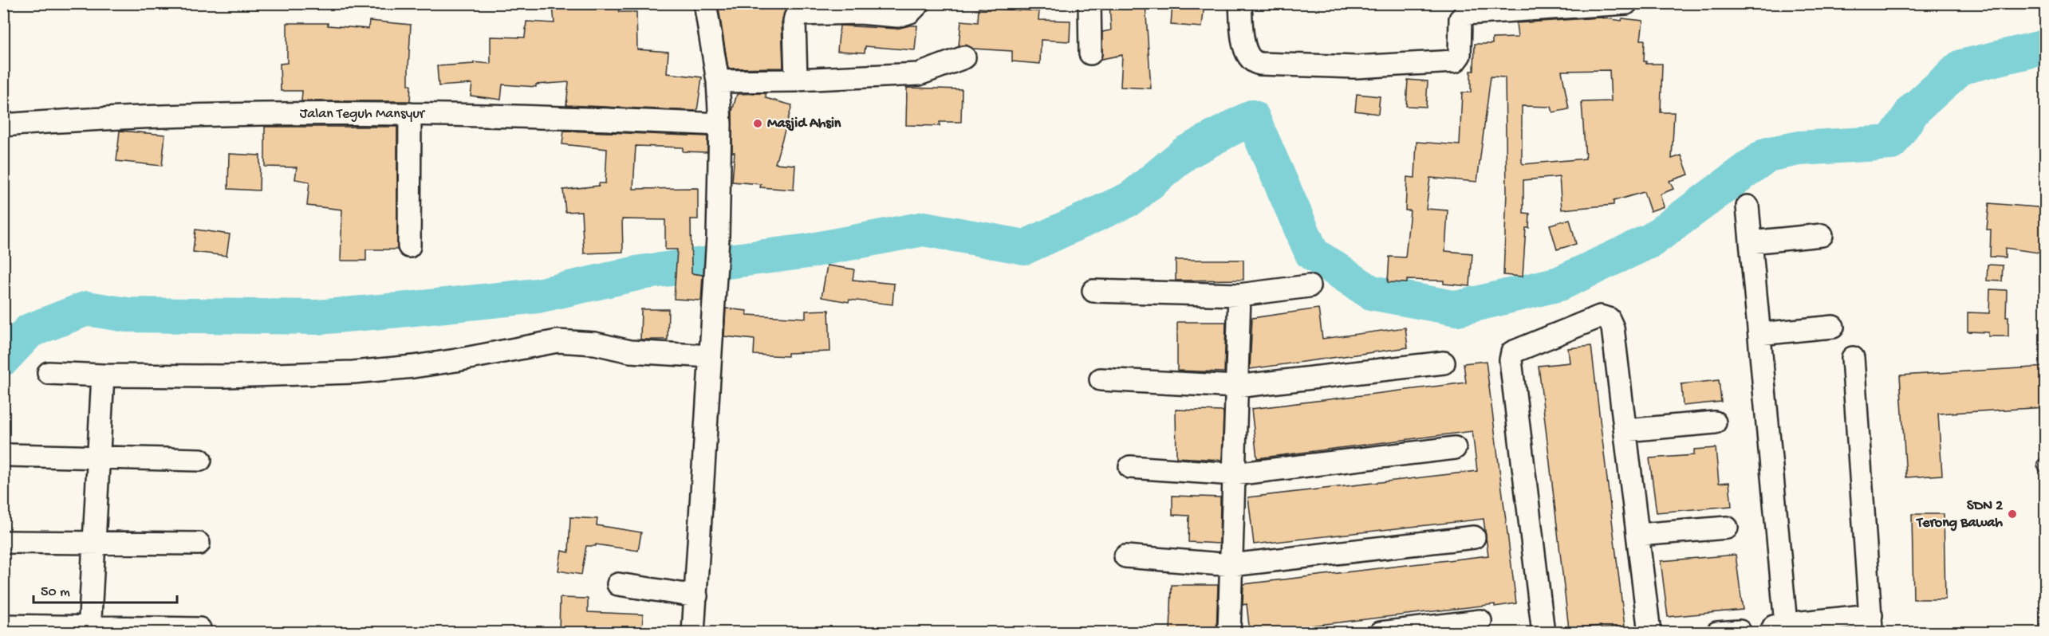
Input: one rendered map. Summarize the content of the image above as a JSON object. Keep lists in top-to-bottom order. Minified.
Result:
{"streets":{"street":["Jalan Teguh Mansyur"]},"places":["Masjid Ahsin","SDN 2 Terong Bawah"],"scale_bar":"50 m"}
